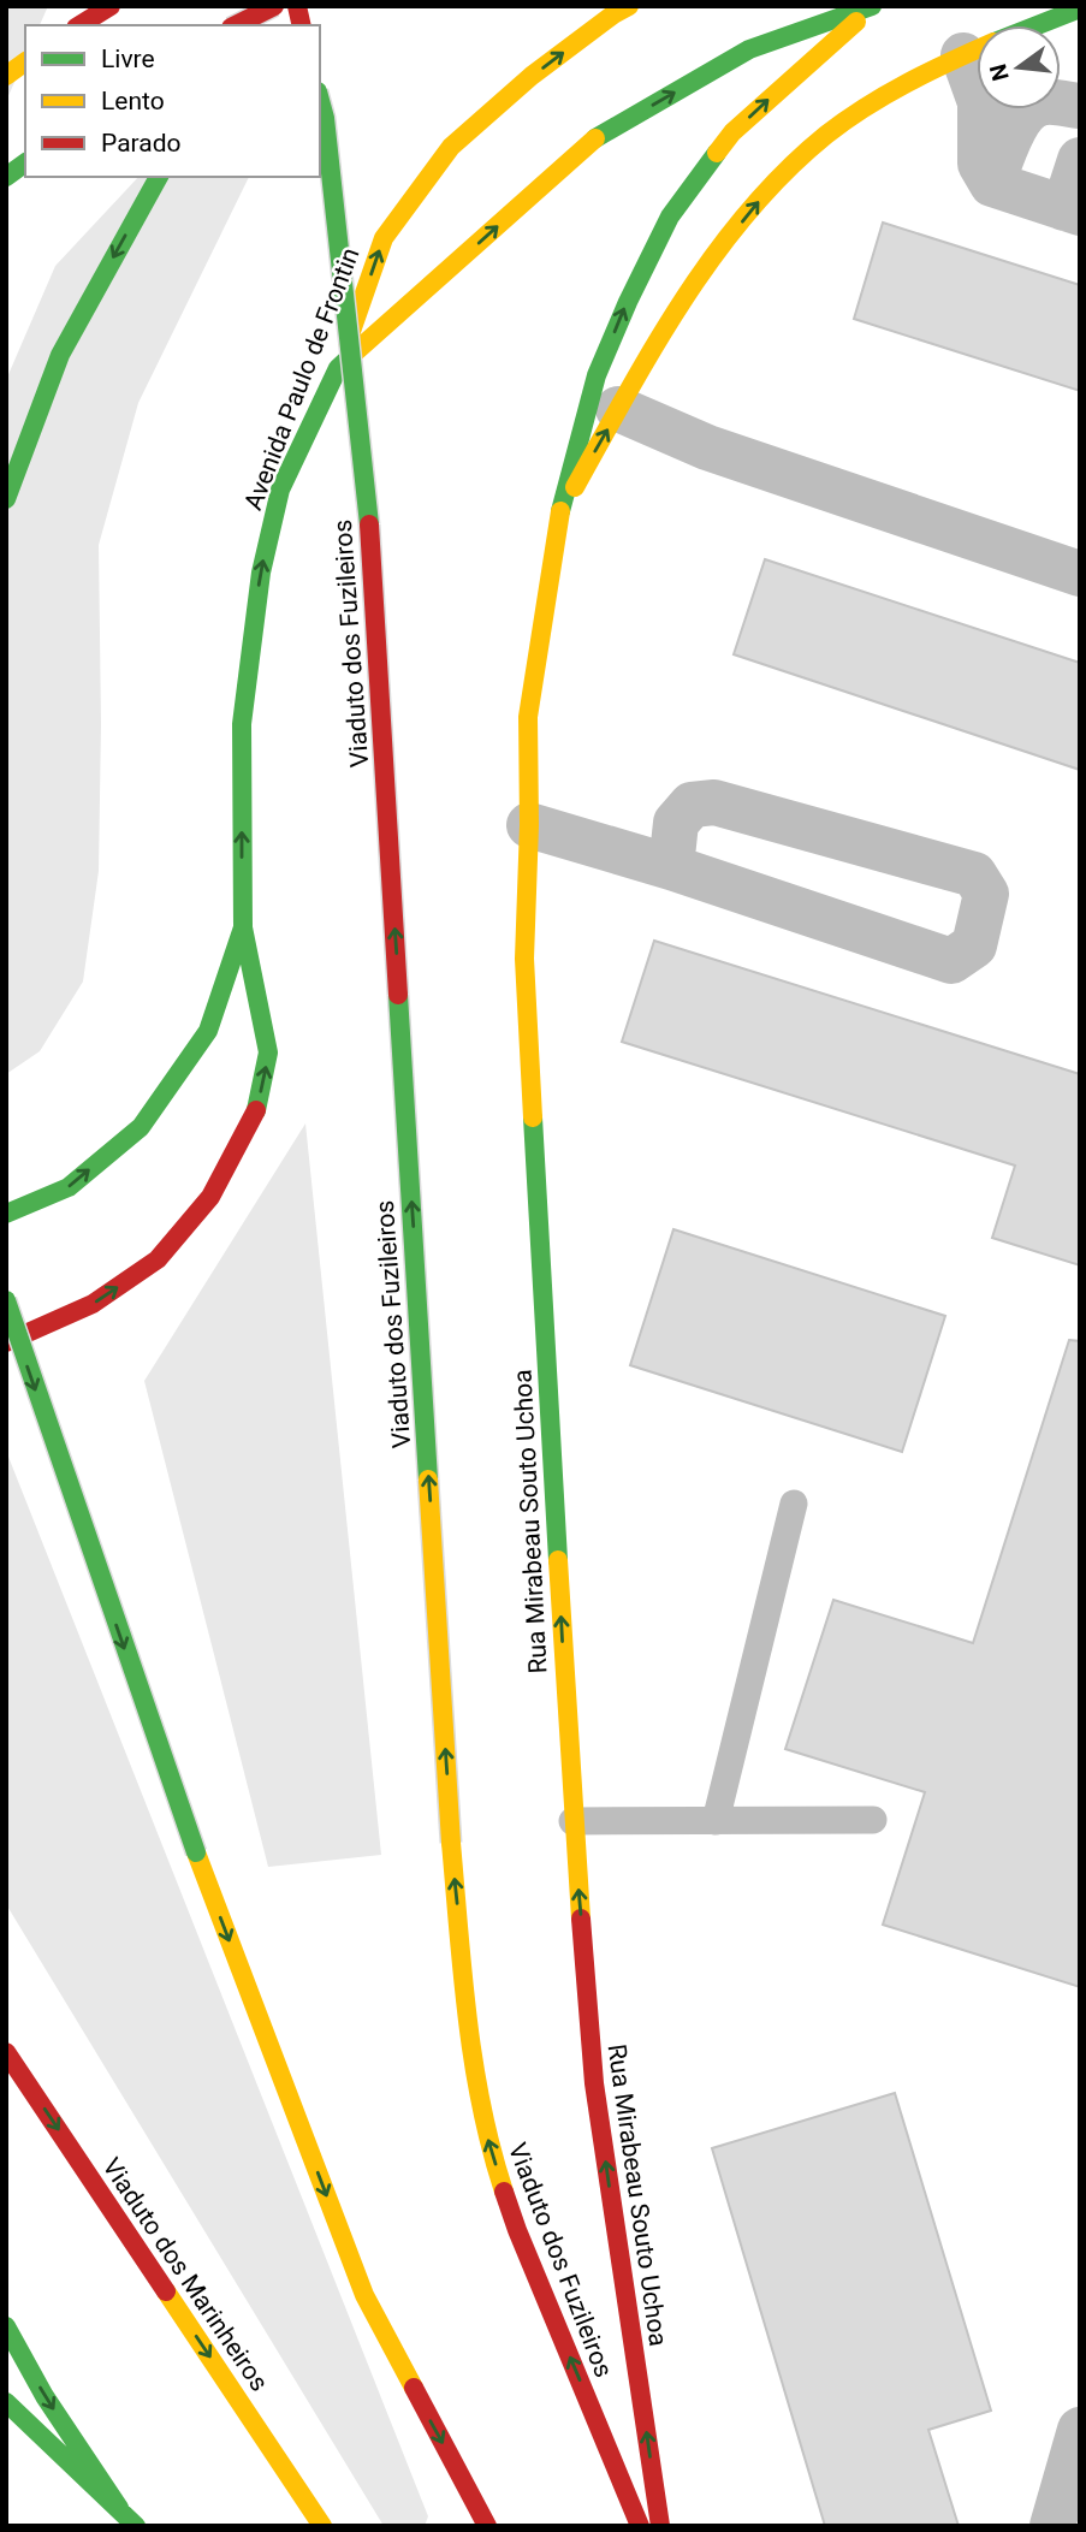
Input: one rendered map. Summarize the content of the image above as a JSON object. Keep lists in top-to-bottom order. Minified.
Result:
{"streets":{"main road":["Avenida Paulo de Frontin","Viaduto dos Fuzileiros","Rua Mirabeau Souto Uchoa","Viaduto dos Marinheiros"]},"one_way":["Avenida Paulo de Frontin","Viaduto dos Fuzileiros","Rua Mirabeau Souto Uchoa"],"legend":["Livre","Lento","Parado"],"north":"left"}
